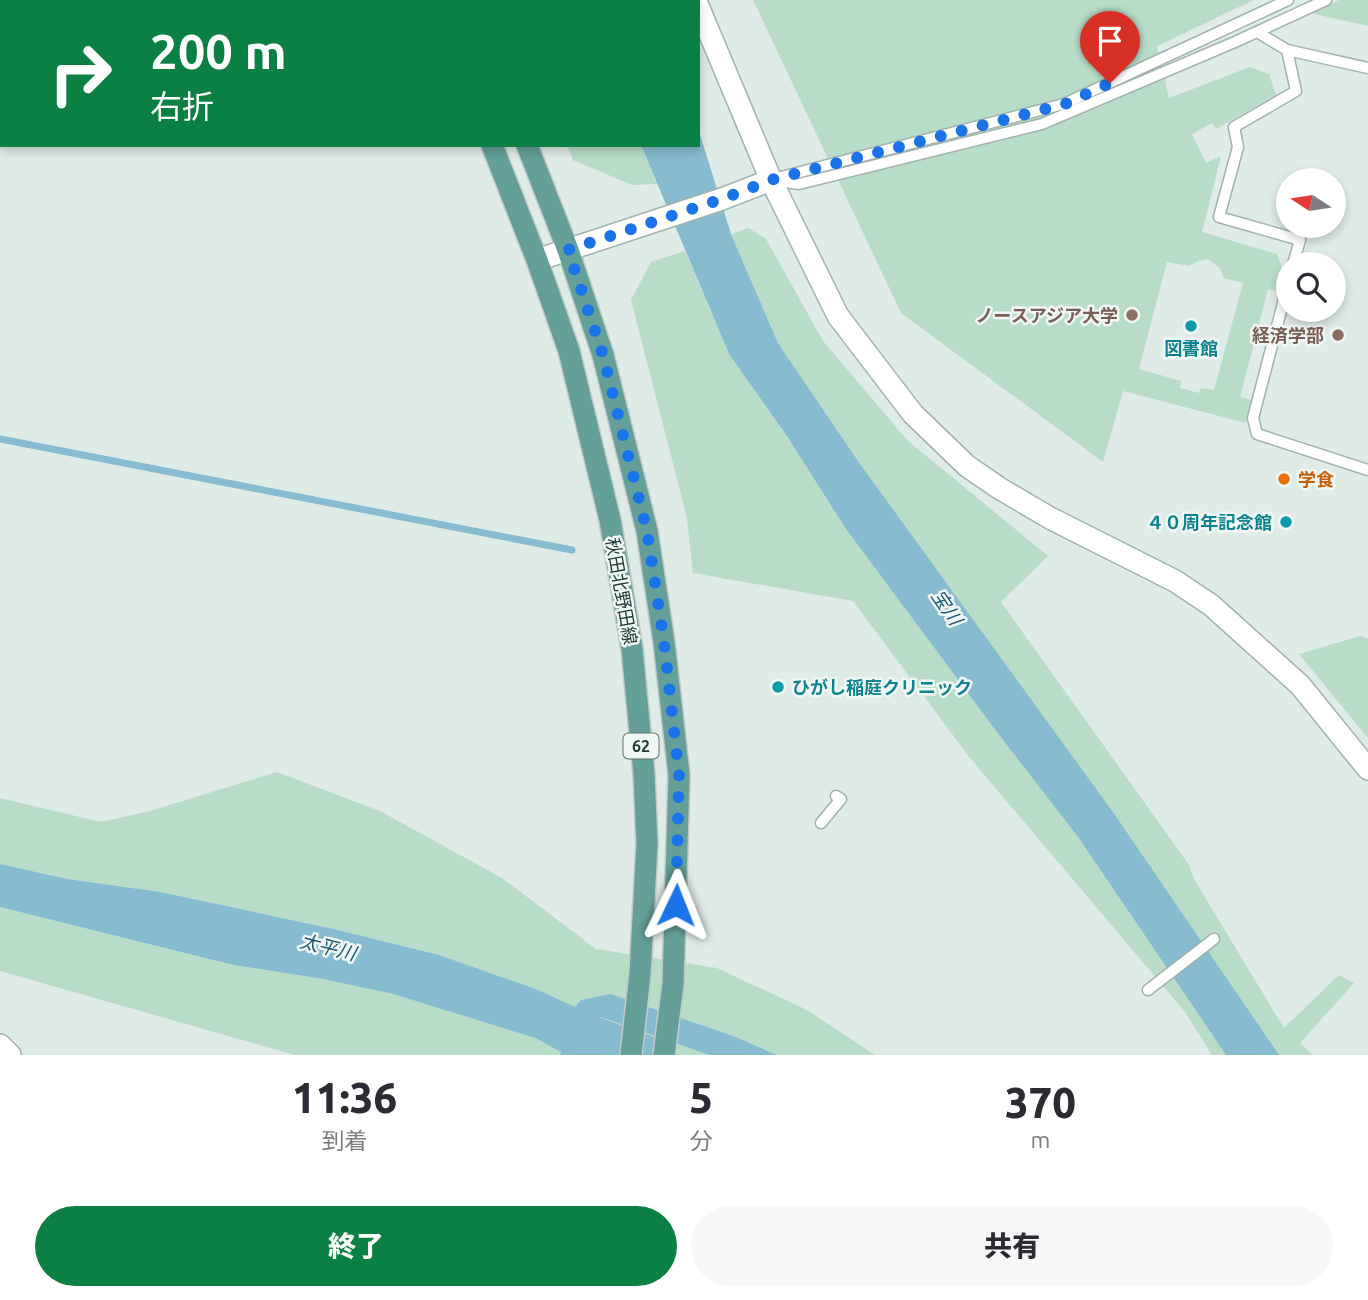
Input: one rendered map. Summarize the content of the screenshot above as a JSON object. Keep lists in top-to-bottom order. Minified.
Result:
{"streets":{"main road":["秋田北野田線","62"]},"water":["宝川","太平川"],"places":["ノースアジア大学","図書館","経済学部","学食","４０周年記念館","ひがし稲庭クリニック"],"north":"left","page":{"turn":["200 m","右折"],"eta":["11:36","到着","5","分","370","m"],"buttons":["終了","共有"]}}
